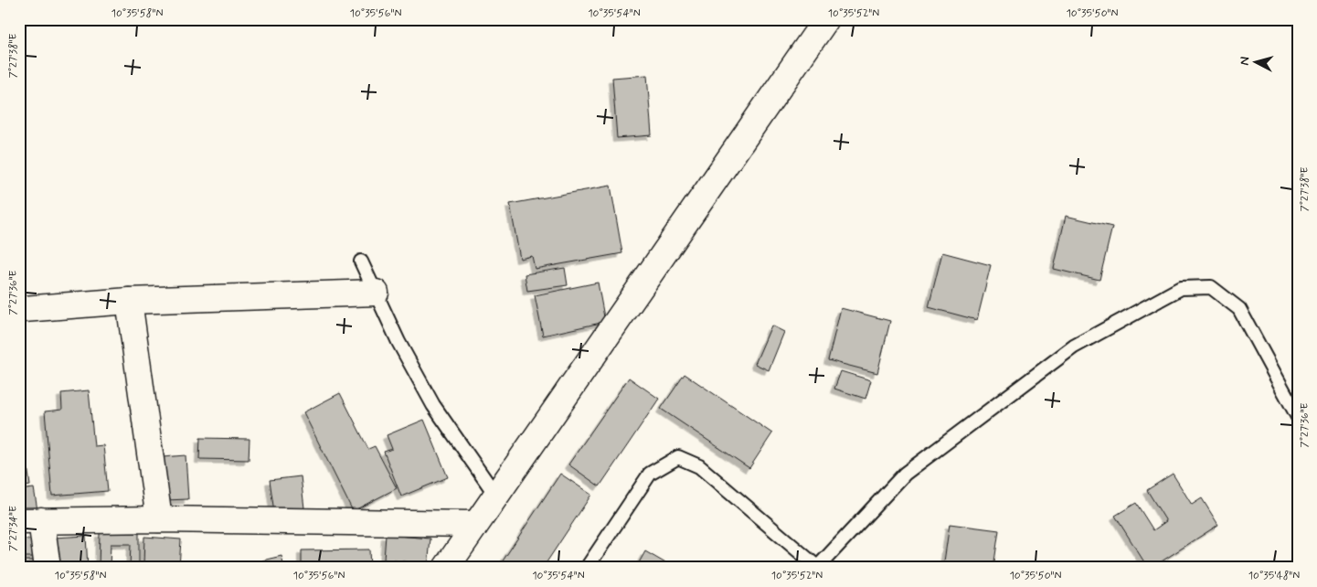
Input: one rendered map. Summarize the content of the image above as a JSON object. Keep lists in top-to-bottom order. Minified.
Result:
{"north":"left","coordinates":["10°35'58\"N","10°35'56\"N","10°35'54\"N","10°35'52\"N","10°35'50\"N","7°27'38\"E","7°27'36\"E","7°27'34\"E","10°35'48\"N"]}
